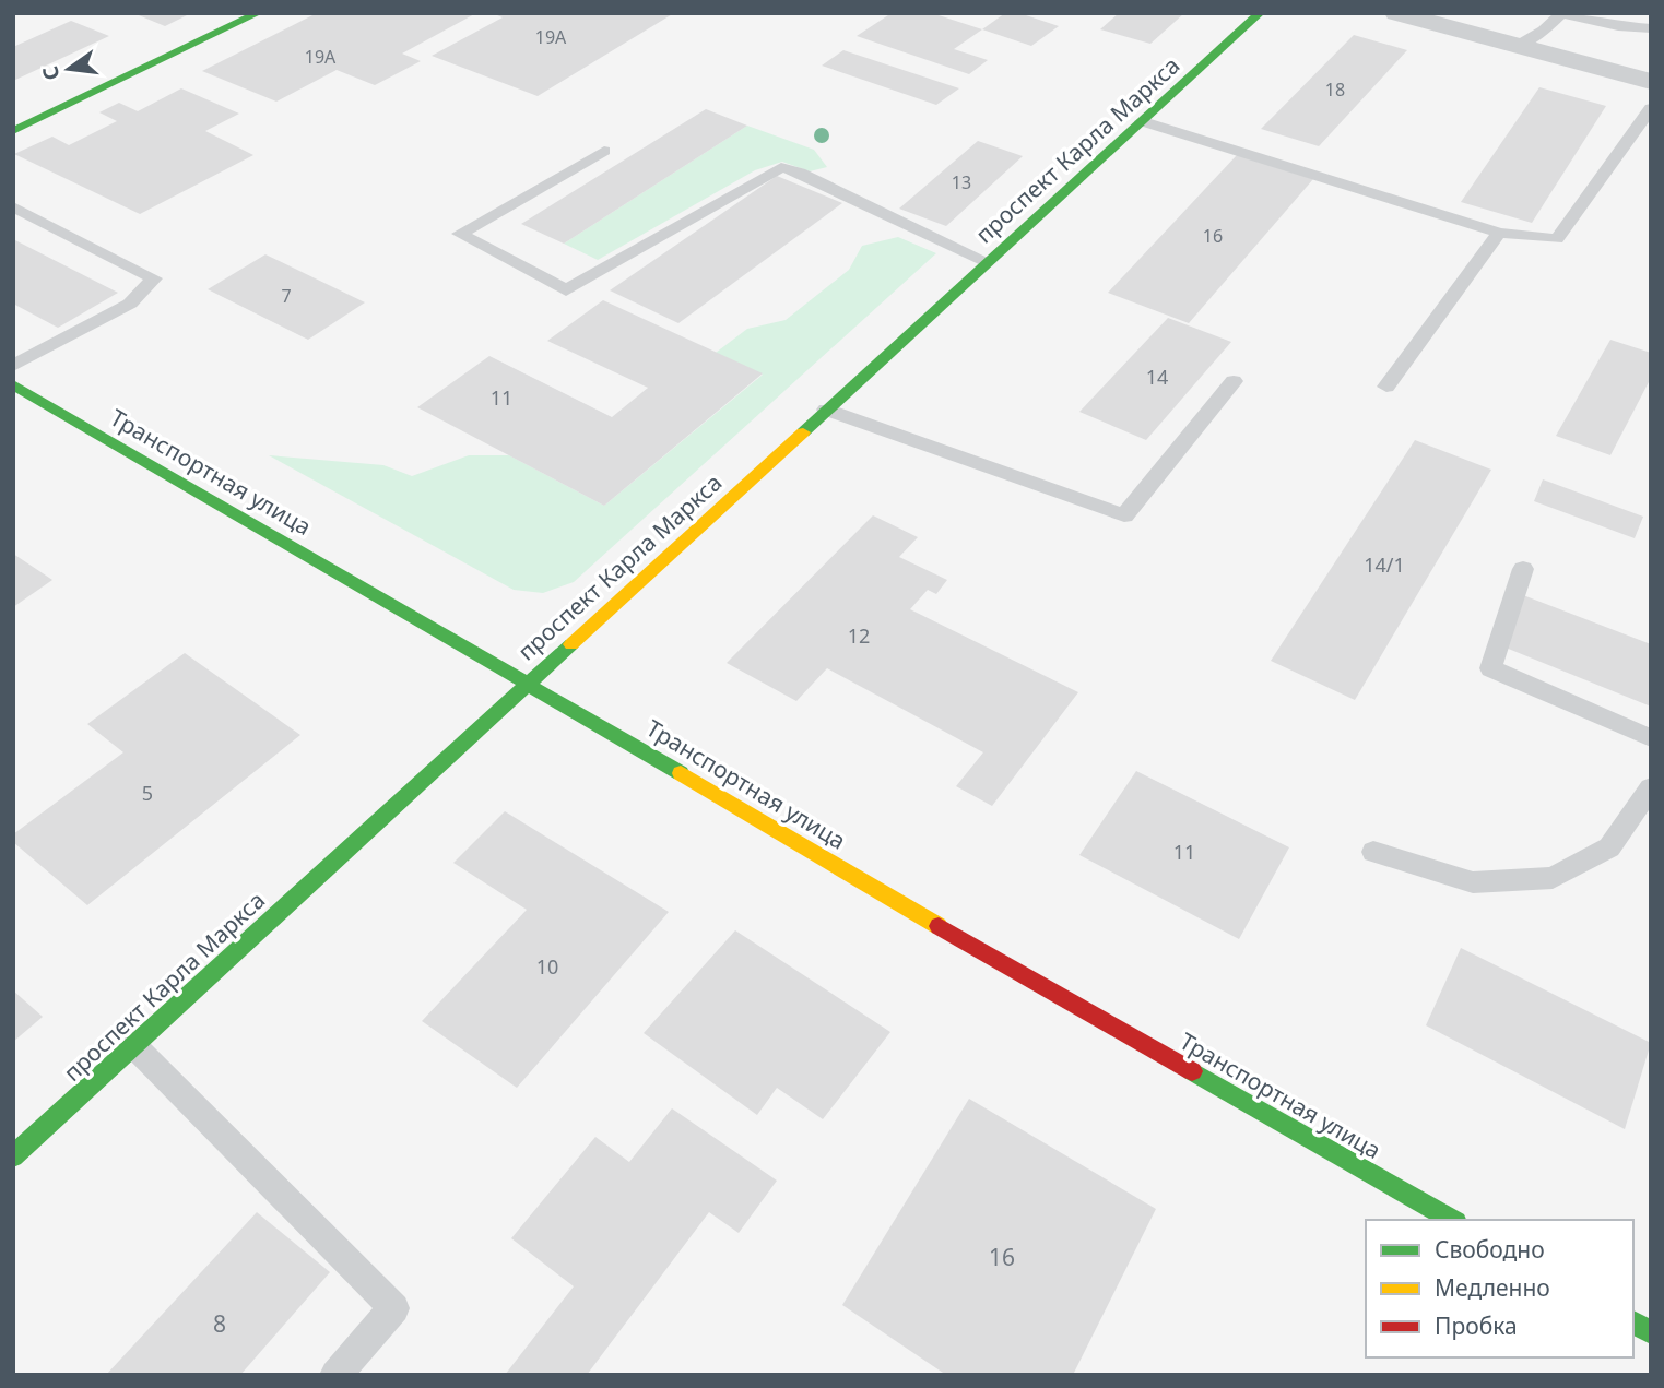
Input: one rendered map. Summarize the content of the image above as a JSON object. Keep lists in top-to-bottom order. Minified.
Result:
{"streets":{"street":["проспект Карла Маркса","Транспортная улица"]},"crossings":[["проспект Карла Маркса","Транспортная улица"]],"house_numbers":["19А","19А","18","13","16","7","14","11","14/1","12","5","11","10","16","8"],"legend":["Свободно","Медленно","Пробка"],"north":"left"}
